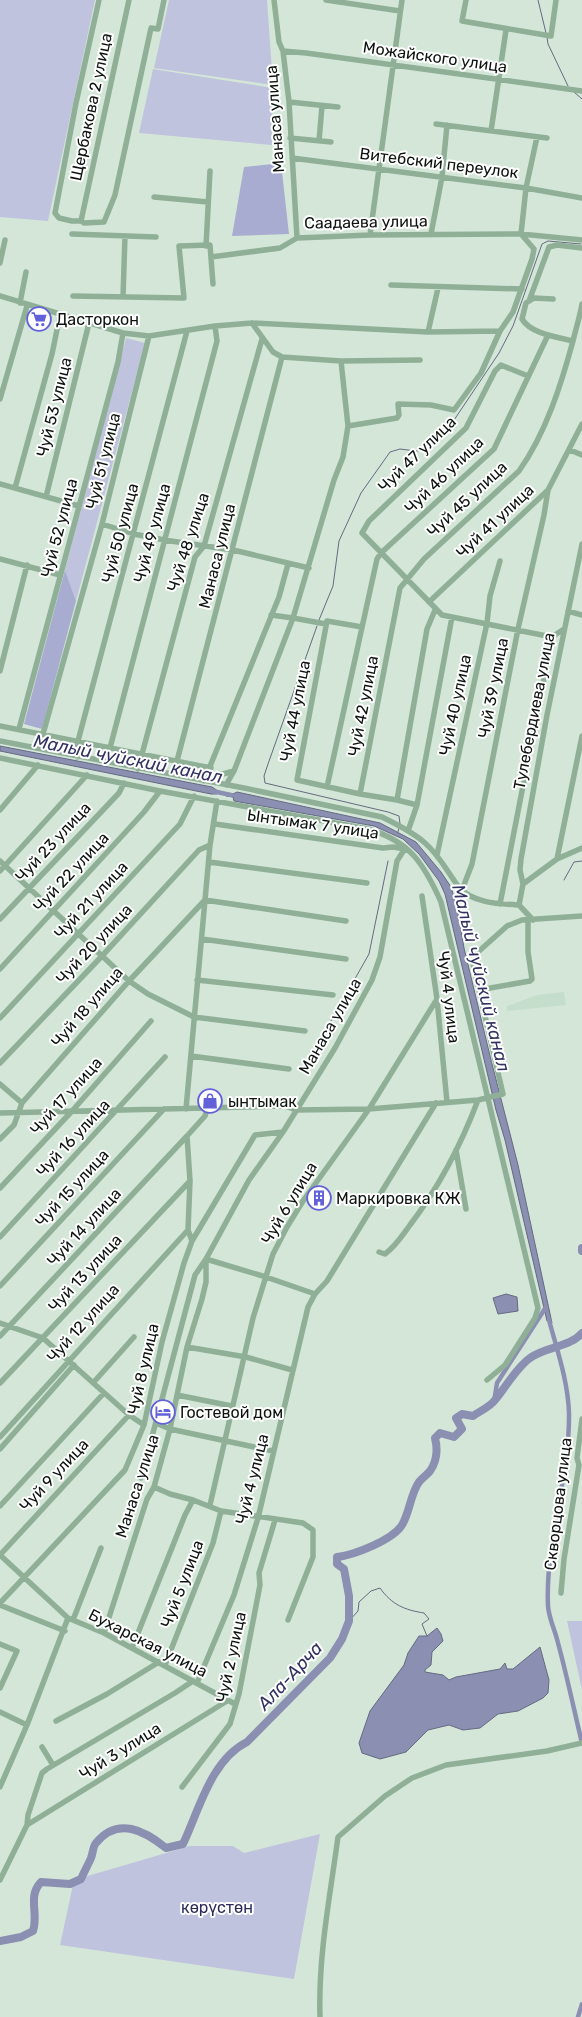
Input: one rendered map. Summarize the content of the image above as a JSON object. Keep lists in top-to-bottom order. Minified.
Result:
{"streets":{"street":["Можайского улица","Щербакова 2 улица","Манаса улица","Витебский переулок","Саадаева улица","Чуй 53 улица","Чуй 47 улица","Чуй 51 улица","Чуй 46 улица","Чуй 45 улица","Чуй 41 улица","Чуй 52 улица","Чуй 50 улица","Чуй 49 улица","Чуй 48 улица","Чуй 39 улица","Чуй 40 улица","Чуй 42 улица","Чуй 44 улица","Тулебердиева улица","Ынтымак 7 улица","Чуй 23 улица","Чуй 22 улица","Чуй 21 улица","Чуй 20 улица","Чуй 4 улица","Чуй 18 улица","Чуй 17 улица","Чуй 16 улица","Чуй 15 улица","Чуй 6 улица","Чуй 14 улица","Чуй 13 улица","Чуй 12 улица","Чуй 8 улица","Чуй 9 улица","Скворцова улица","Чуй 5 улица","Бухарская улица","Чуй 2 улица","Чуй 3 улица"]},"crossings":[["Можайского улица","Манаса улица"],["Манаса улица","Витебский переулок"],["Манаса улица","Саадаева улица"],["Манаса улица","Ынтымак 7 улица"],["Манаса улица","Чуй 8 улица"],["Манаса улица","Бухарская улица"],["Чуй 47 улица","Чуй 46 улица"],["Чуй 46 улица","Чуй 44 улица"],["Чуй 45 улица","Чуй 42 улица"],["Чуй 41 улица","Чуй 39 улица"],["Чуй 42 улица","Чуй 44 улица"],["Чуй 4 улица","Чуй 6 улица"],["Чуй 4 улица","Бухарская улица"],["Чуй 8 улица","Бухарская улица"],["Чуй 5 улица","Бухарская улица"],["Бухарская улица","Чуй 2 улица"],["Бухарская улица","Чуй 3 улица"]],"water":["Малый чуйский канал","Ала-Арча"],"parks":["көрүстөн"],"places":{"supermarket":["Дасторкон"],"shop":["ынтымак"],"building":["Маркировка КЖ"],"hotel":["Гостевой дом"]}}
